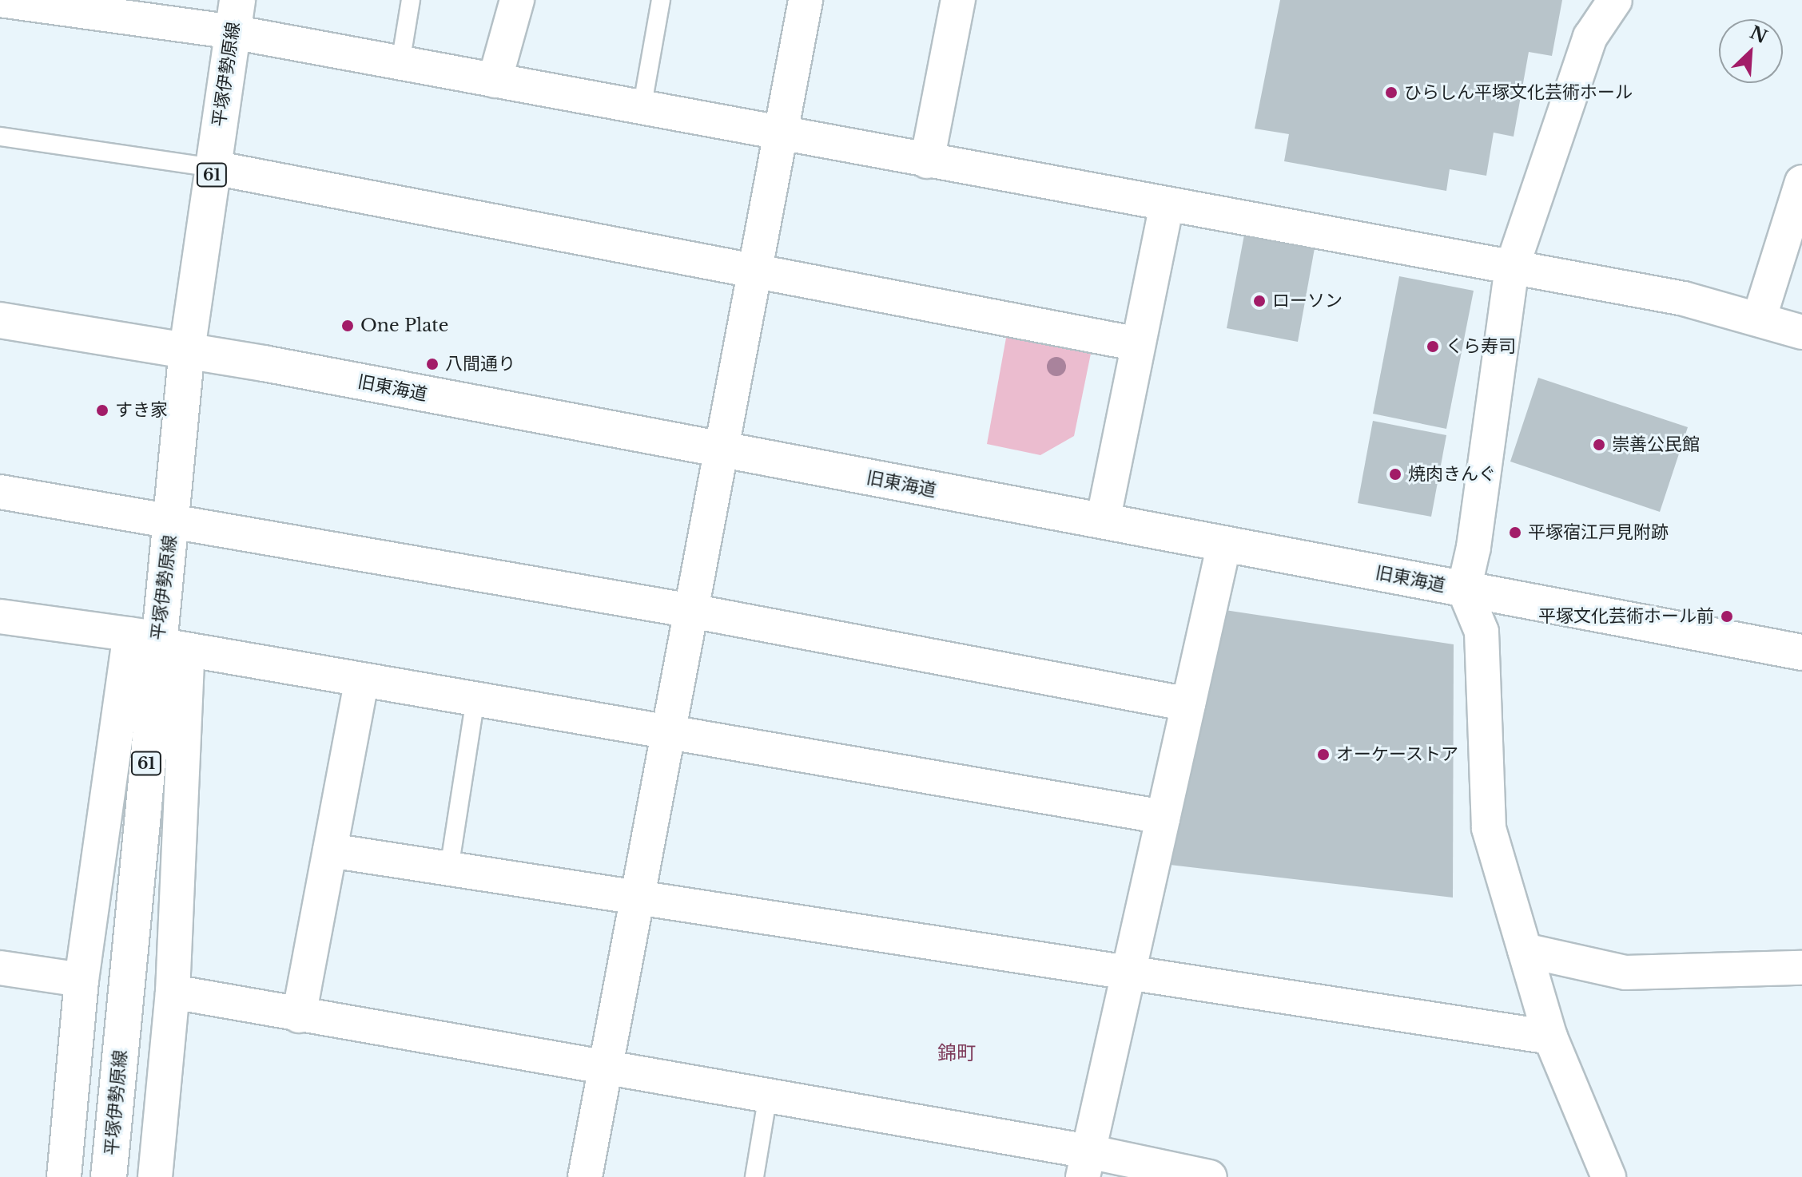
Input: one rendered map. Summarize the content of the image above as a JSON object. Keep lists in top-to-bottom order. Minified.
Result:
{"streets":{"street":["平塚伊勢原線","61","旧東海道"]},"crossings":[["平塚伊勢原線","旧東海道"]],"districts":["錦町"],"places":["ひらしん平塚文化芸術ホール","ローソン","One Plate","くら寿司","八間通り","すき家","崇善公民館","焼肉きんぐ","平塚宿江戸見附跡","平塚文化芸術ホール前","オーケーストア"],"north":"top right"}
